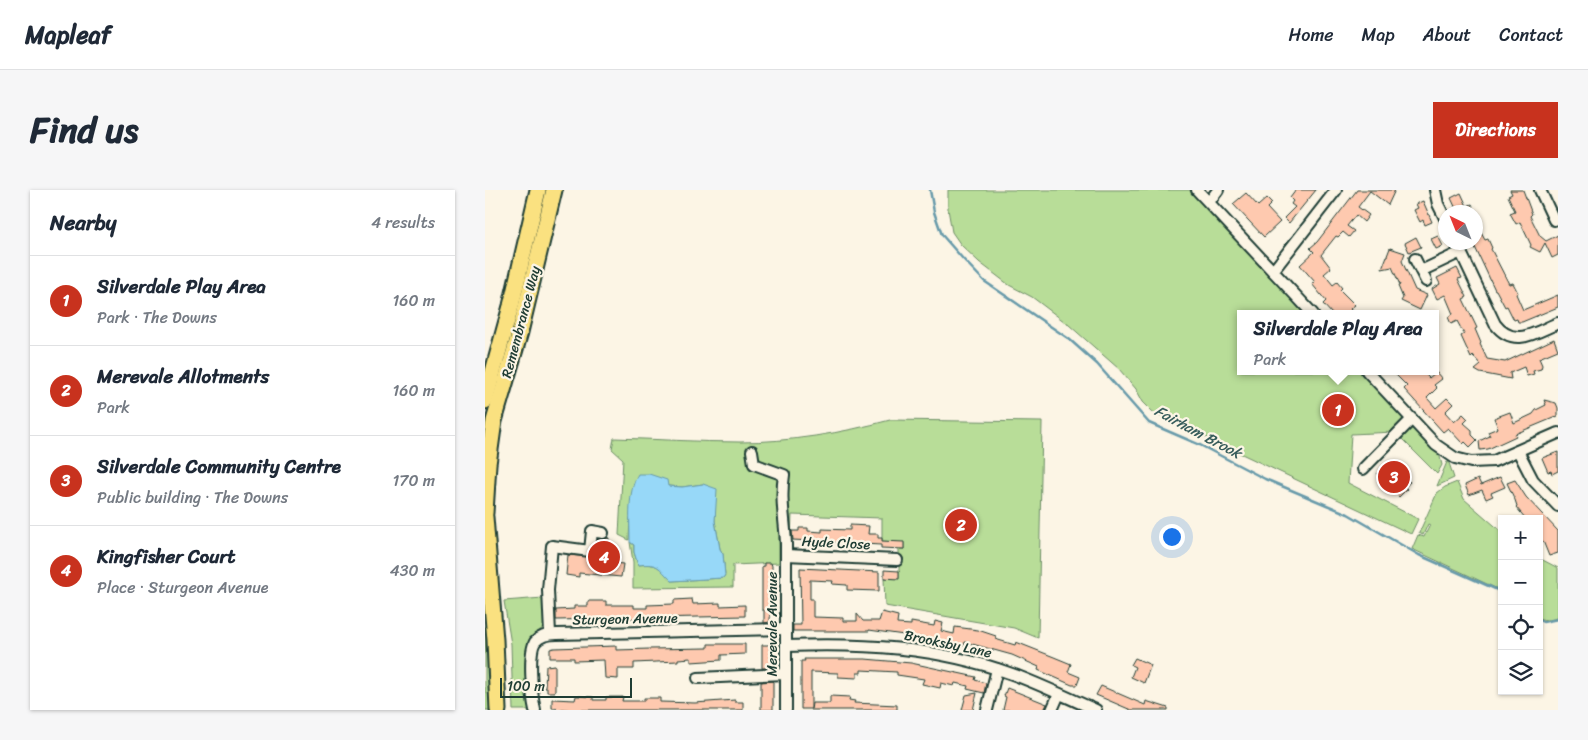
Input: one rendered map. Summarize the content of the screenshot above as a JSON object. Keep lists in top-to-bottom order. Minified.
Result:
{"streets":{"highway":["Remembrance Way"],"street":["Hyde Close","Sturgeon Avenue","Merevale Avenue","Brooksby Lane"]},"crossings":[["Hyde Close","Merevale Avenue"],["Sturgeon Avenue","Merevale Avenue"],["Merevale Avenue","Brooksby Lane"]],"water":["Fairham Brook"],"scale_bar":"100 m","north":"top left","page":{"header":"Mapleaf","nav":["Home","Map","About","Contact"],"title":"Find us","buttons":"Directions","heading":["Nearby","4 results"],"list":[{"mark":"1","name":"Silverdale Play Area","note":"Park · The Downs","value":"160 m"},{"mark":"2","name":"Merevale Allotments","note":"Park","value":"160 m"},{"mark":"3","name":"Silverdale Community Centre","note":"Public building · The Downs","value":"170 m"},{"mark":"4","name":"Kingfisher Court","note":"Place · Sturgeon Avenue","value":"430 m"}],"popup":["Silverdale Play Area","Park"],"pins":["1","3","2","4"],"map_buttons":["+","−"],"scale":"100 m"}}
